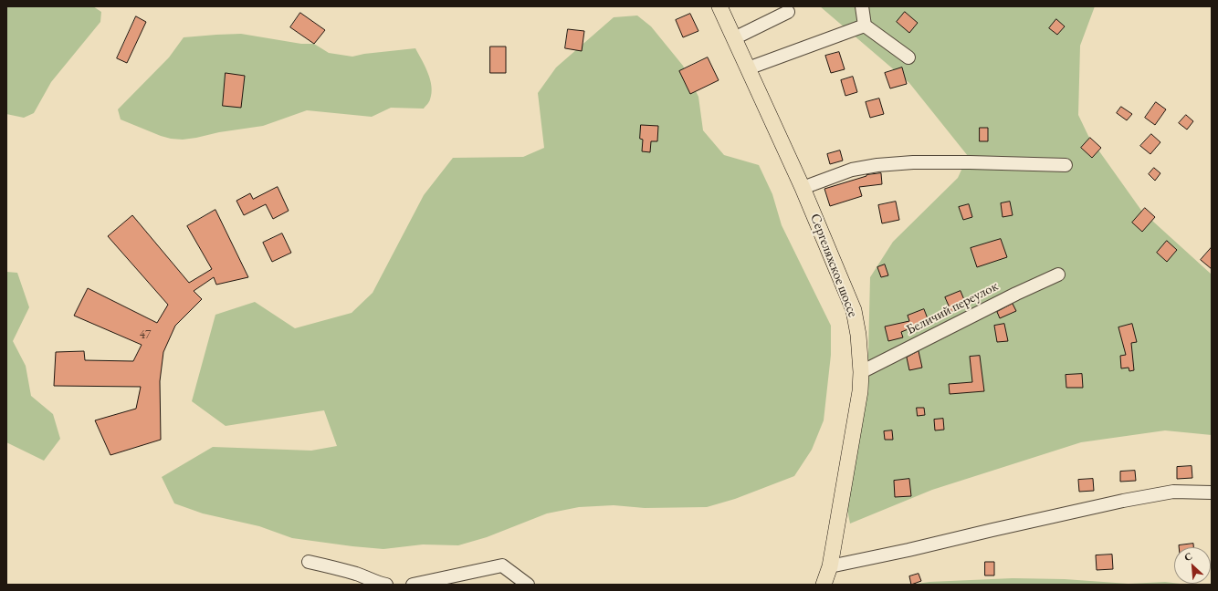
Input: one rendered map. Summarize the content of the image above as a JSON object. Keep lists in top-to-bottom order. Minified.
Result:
{"streets":{"main road":["Сергеляхское шоссе"],"street":["Беличий переулок"]},"crossings":[["Сергеляхское шоссе","Беличий переулок"]],"house_numbers":["47"],"north":"top left"}
